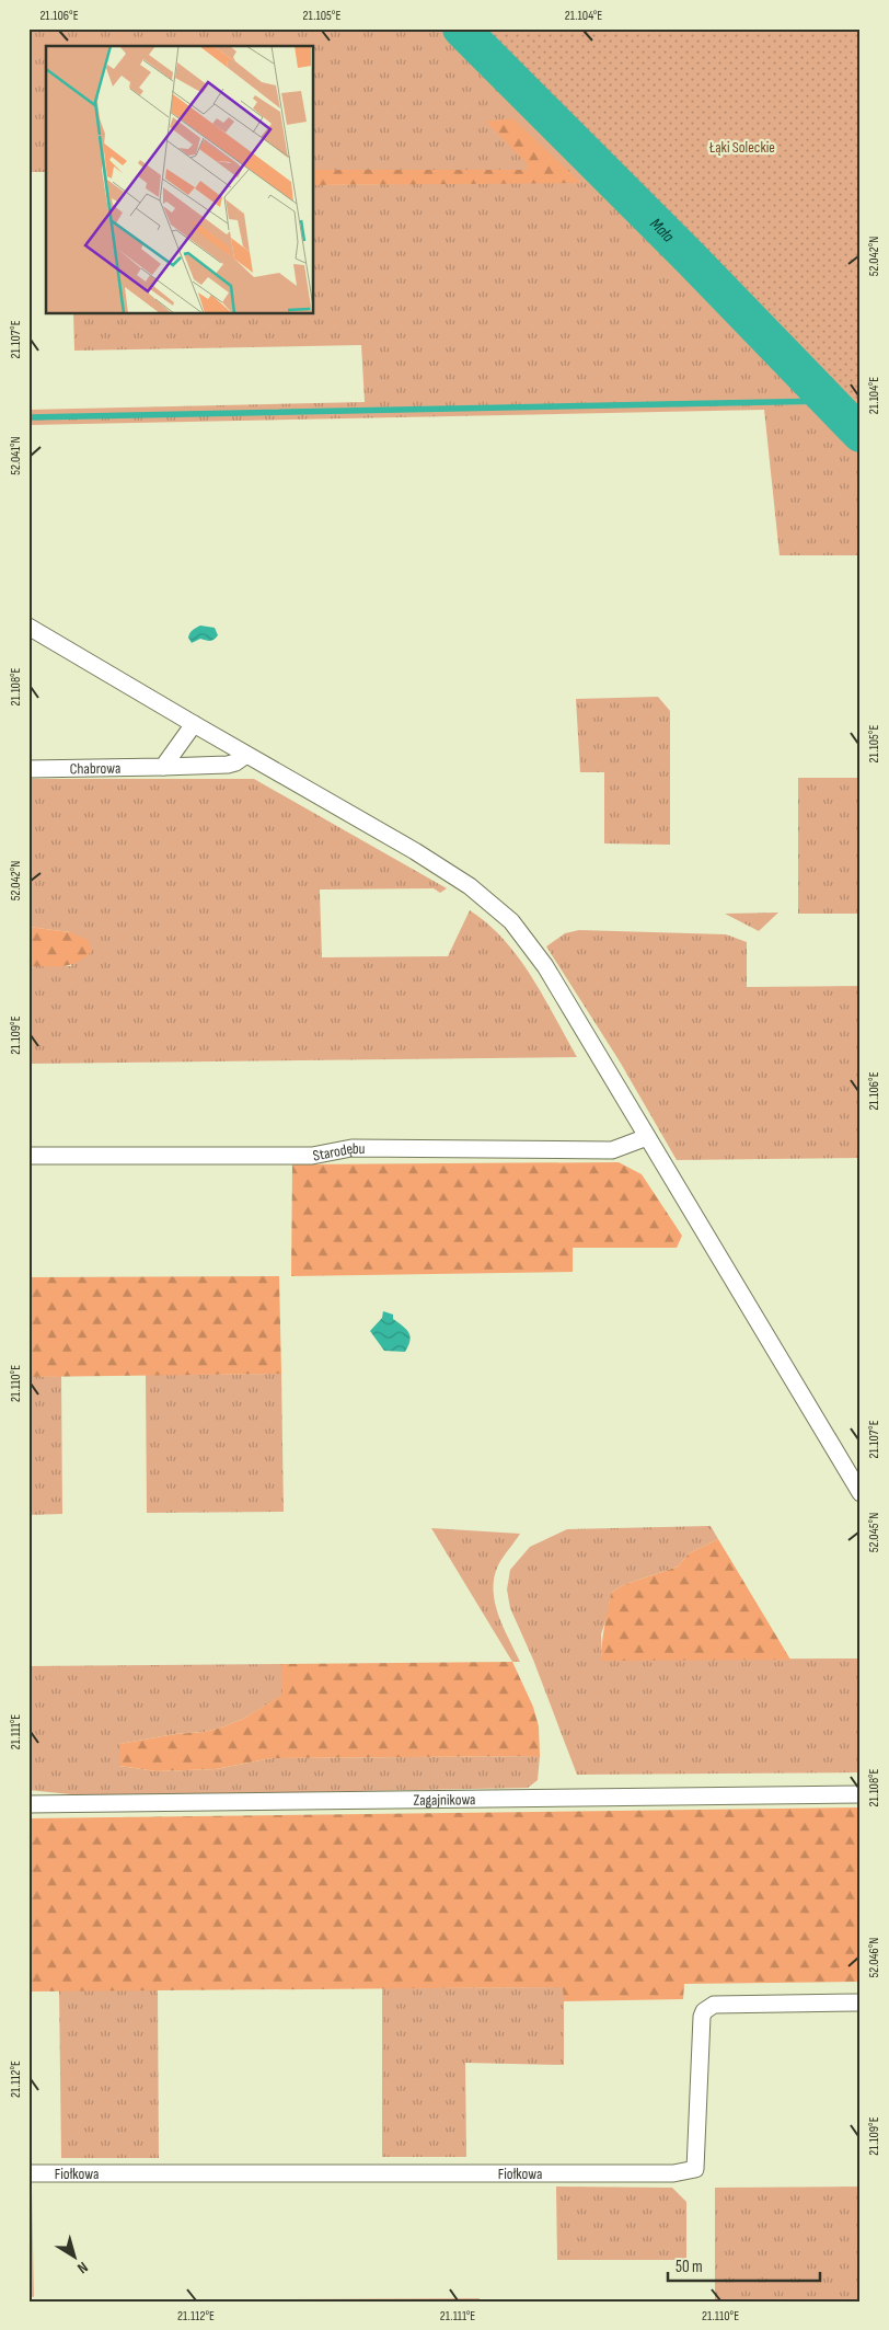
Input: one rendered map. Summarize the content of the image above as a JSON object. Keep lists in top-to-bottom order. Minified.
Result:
{"streets":{"street":["Chabrowa","Starodębu","Zagajnikowa","Fiołkowa"]},"water":["Mała"],"parks":["Łąki Soleckie"],"scale_bar":"50 m","north":"bottom right","coordinates":["21.106°E","21.105°E","21.104°E","52.042°N","21.107°E","52.041°N","21.108°E","21.109°E","21.110°E","52.045°N","21.111°E","52.046°N","21.112°E"]}
